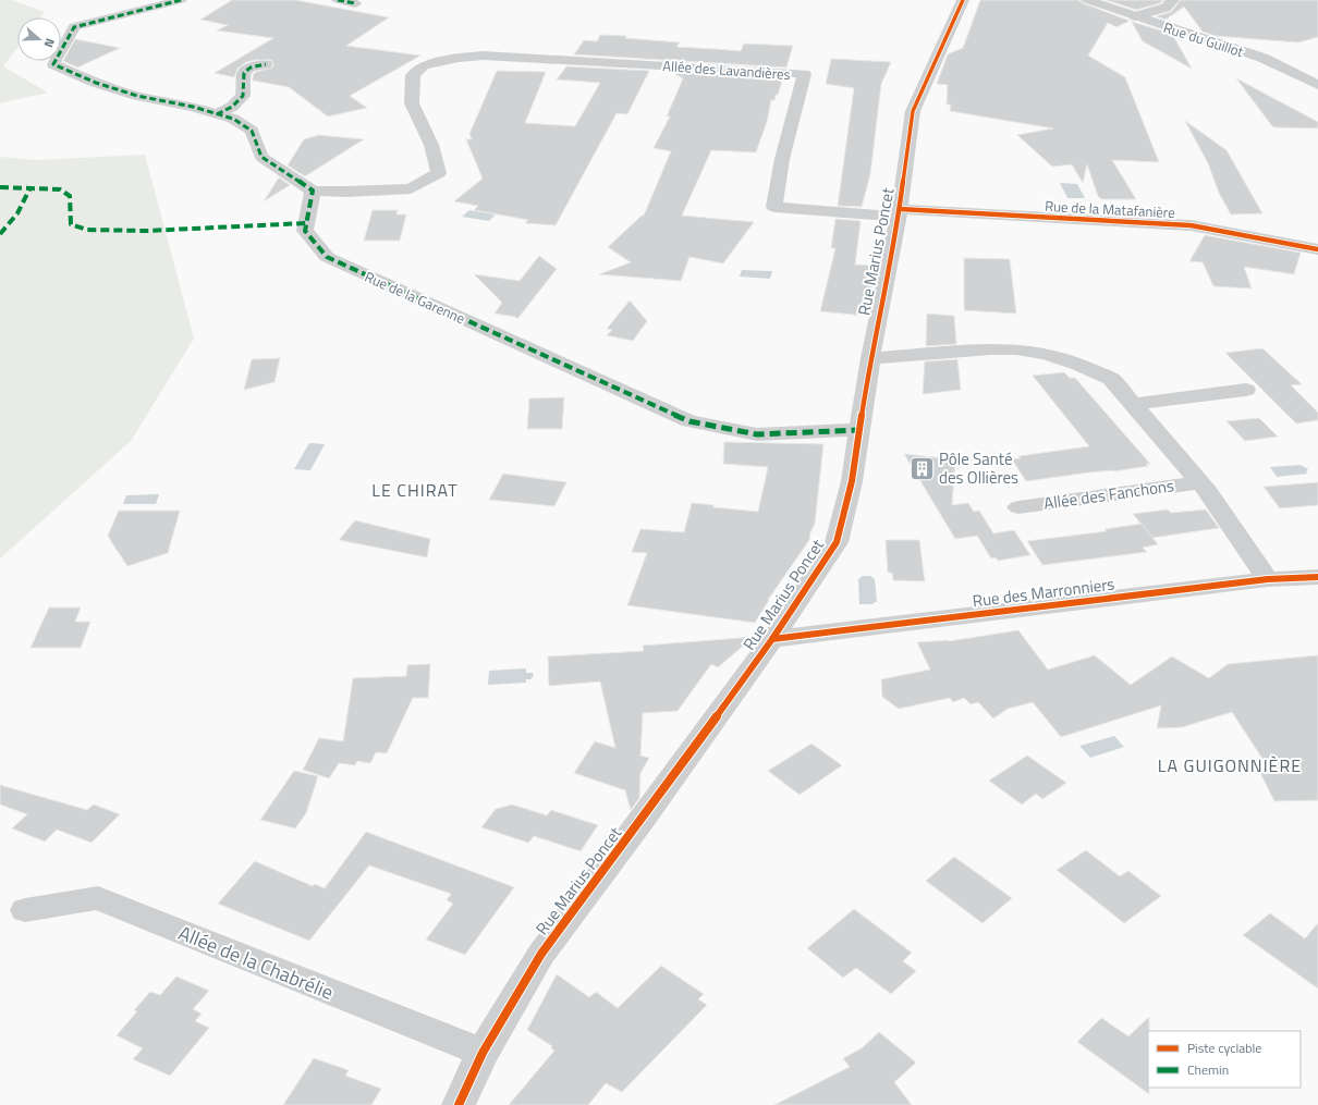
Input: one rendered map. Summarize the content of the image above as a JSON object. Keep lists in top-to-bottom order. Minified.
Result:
{"streets":{"street":["Rue du Guillot","Allée des Lavandières","Rue de la Matafanière","Rue Marius Poncet","Rue de la Garenne","Allée des Fanchons","Rue des Marronniers","Allée de la Chabrélie"]},"crossings":[["Allée des Lavandières","Rue de la Matafanière"],["Allée des Lavandières","Rue Marius Poncet"],["Allée des Lavandières","Rue de la Garenne"],["Rue de la Matafanière","Rue Marius Poncet"],["Rue Marius Poncet","Rue de la Garenne"],["Rue Marius Poncet","Allée des Fanchons"],["Rue Marius Poncet","Rue des Marronniers"],["Rue Marius Poncet","Allée de la Chabrélie"],["Allée des Fanchons","Rue des Marronniers"]],"districts":["LE CHIRAT","LA GUIGONNIÈRE"],"places":{"building":["Pôle Santé des Ollières"]},"legend":["Piste cyclable","Chemin"],"north":"right"}
